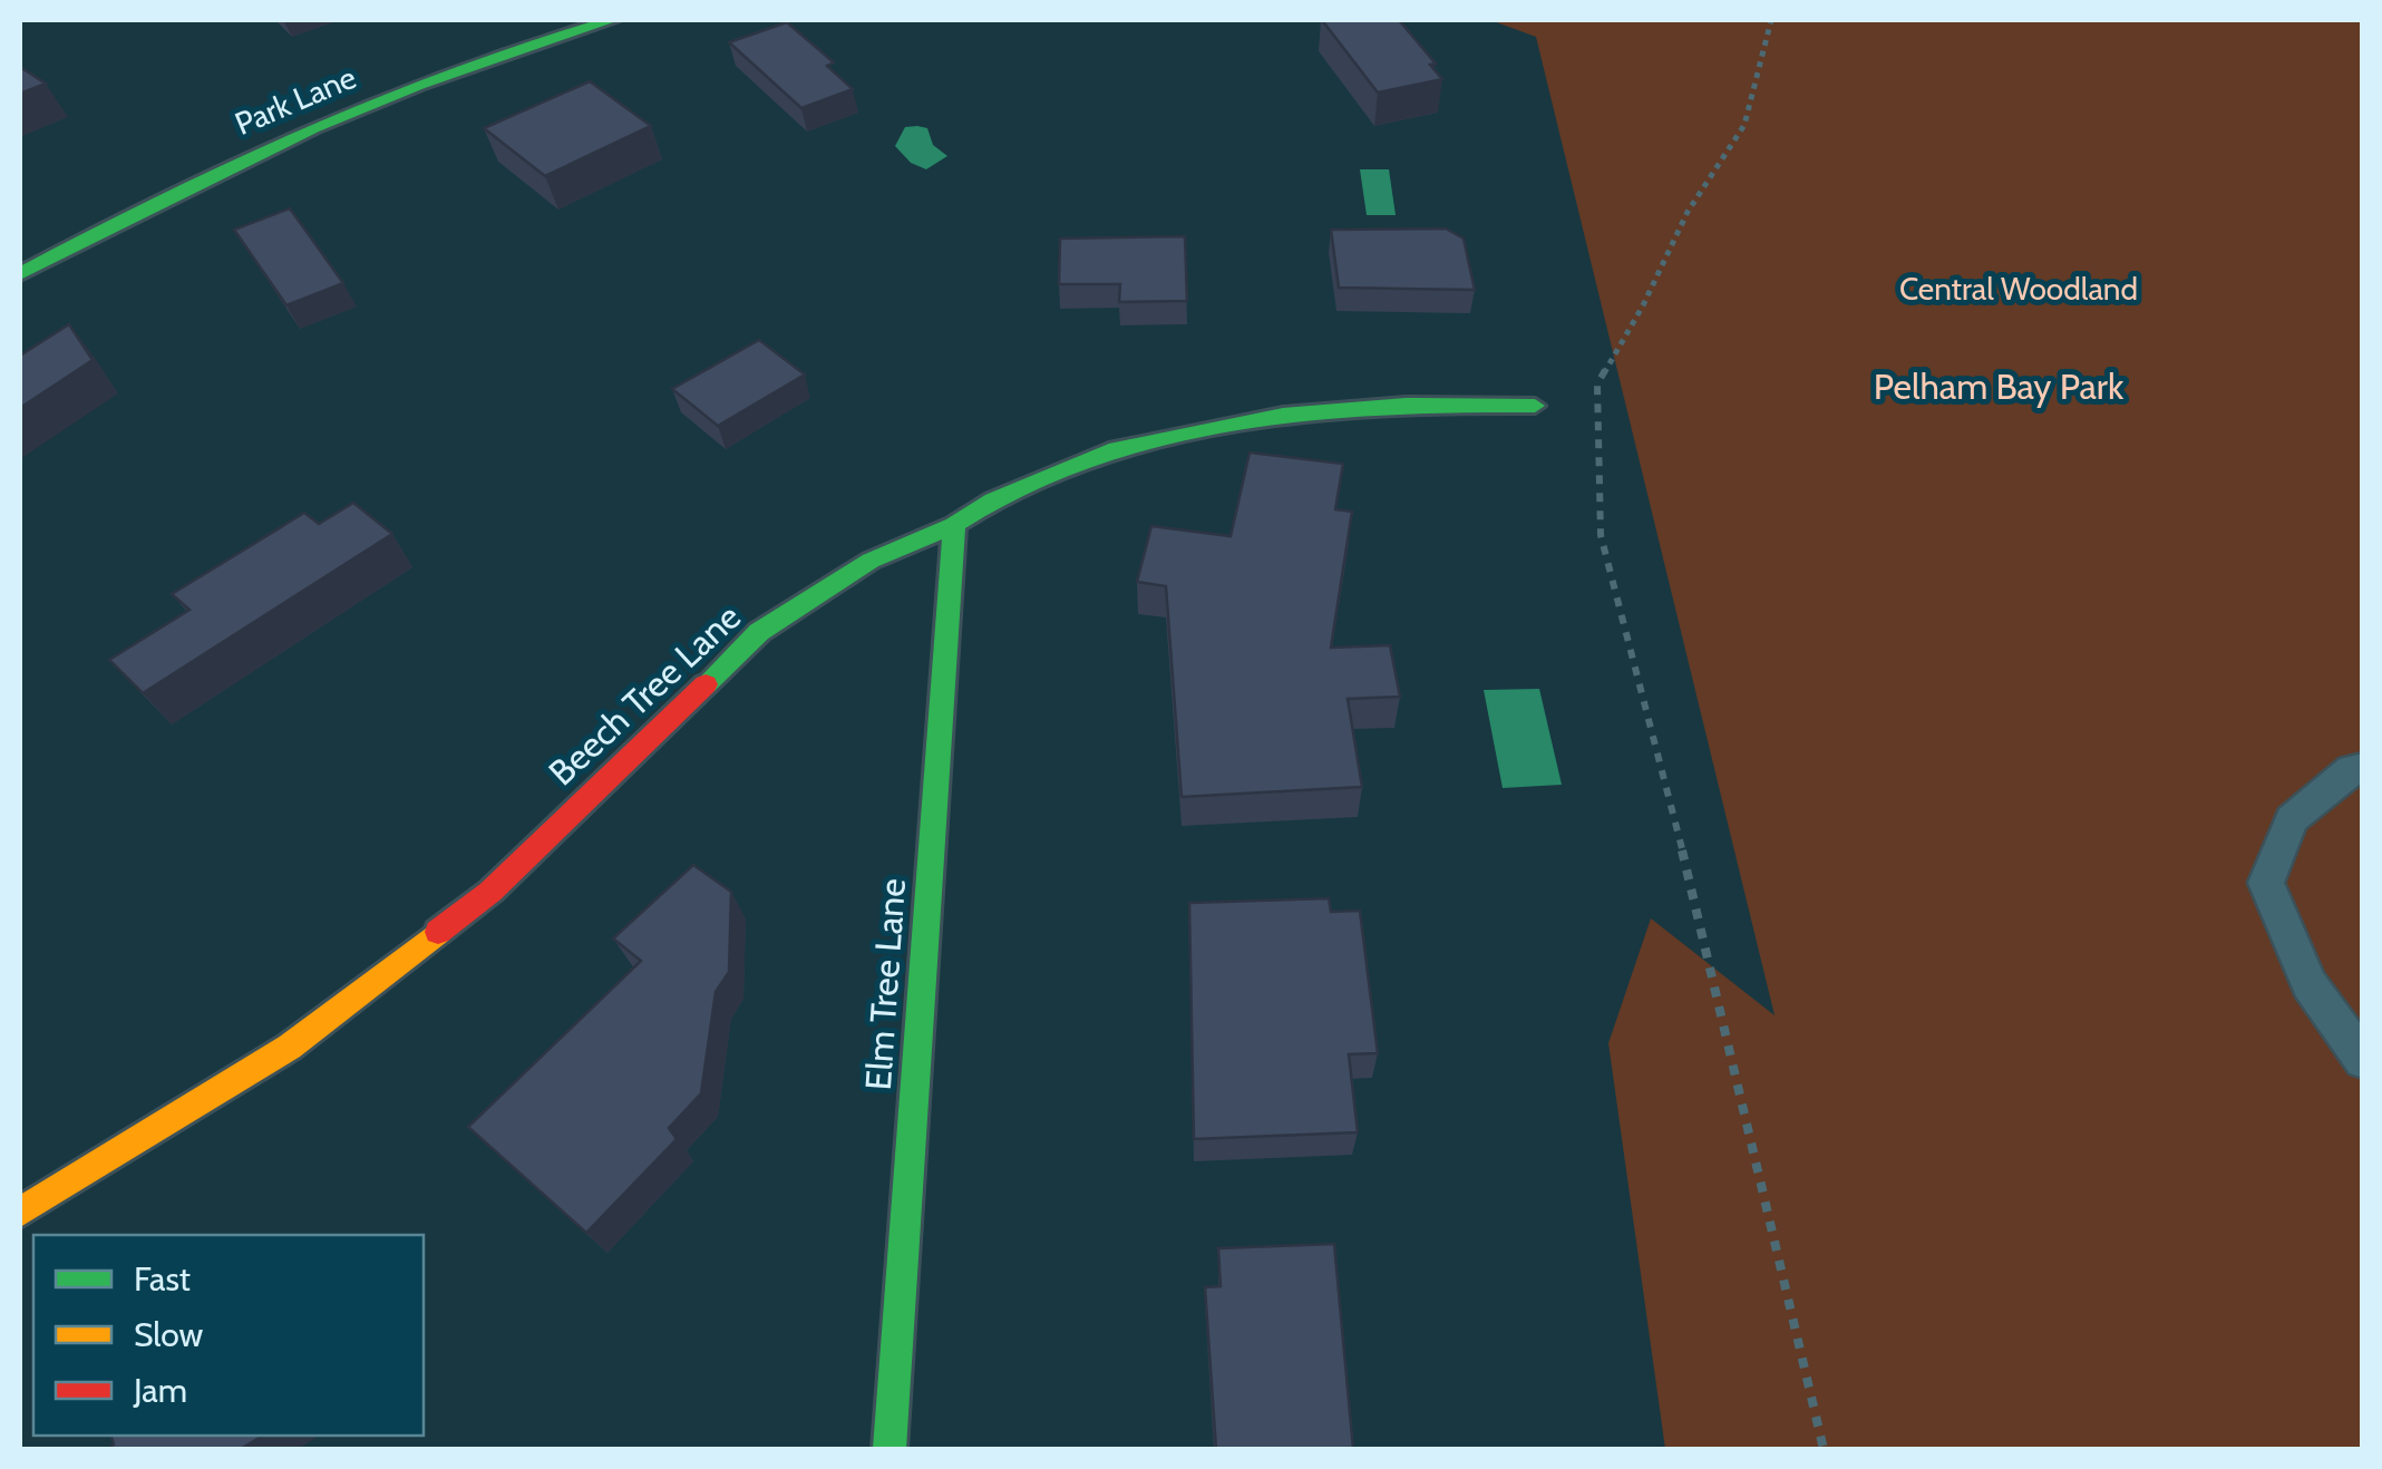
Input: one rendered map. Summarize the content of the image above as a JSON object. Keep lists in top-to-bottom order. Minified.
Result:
{"streets":{"street":["Park Lane","Beech Tree Lane","Elm Tree Lane"]},"crossings":[["Beech Tree Lane","Elm Tree Lane"]],"parks":["Central Woodland","Pelham Bay Park"],"legend":["Fast","Slow","Jam"]}
